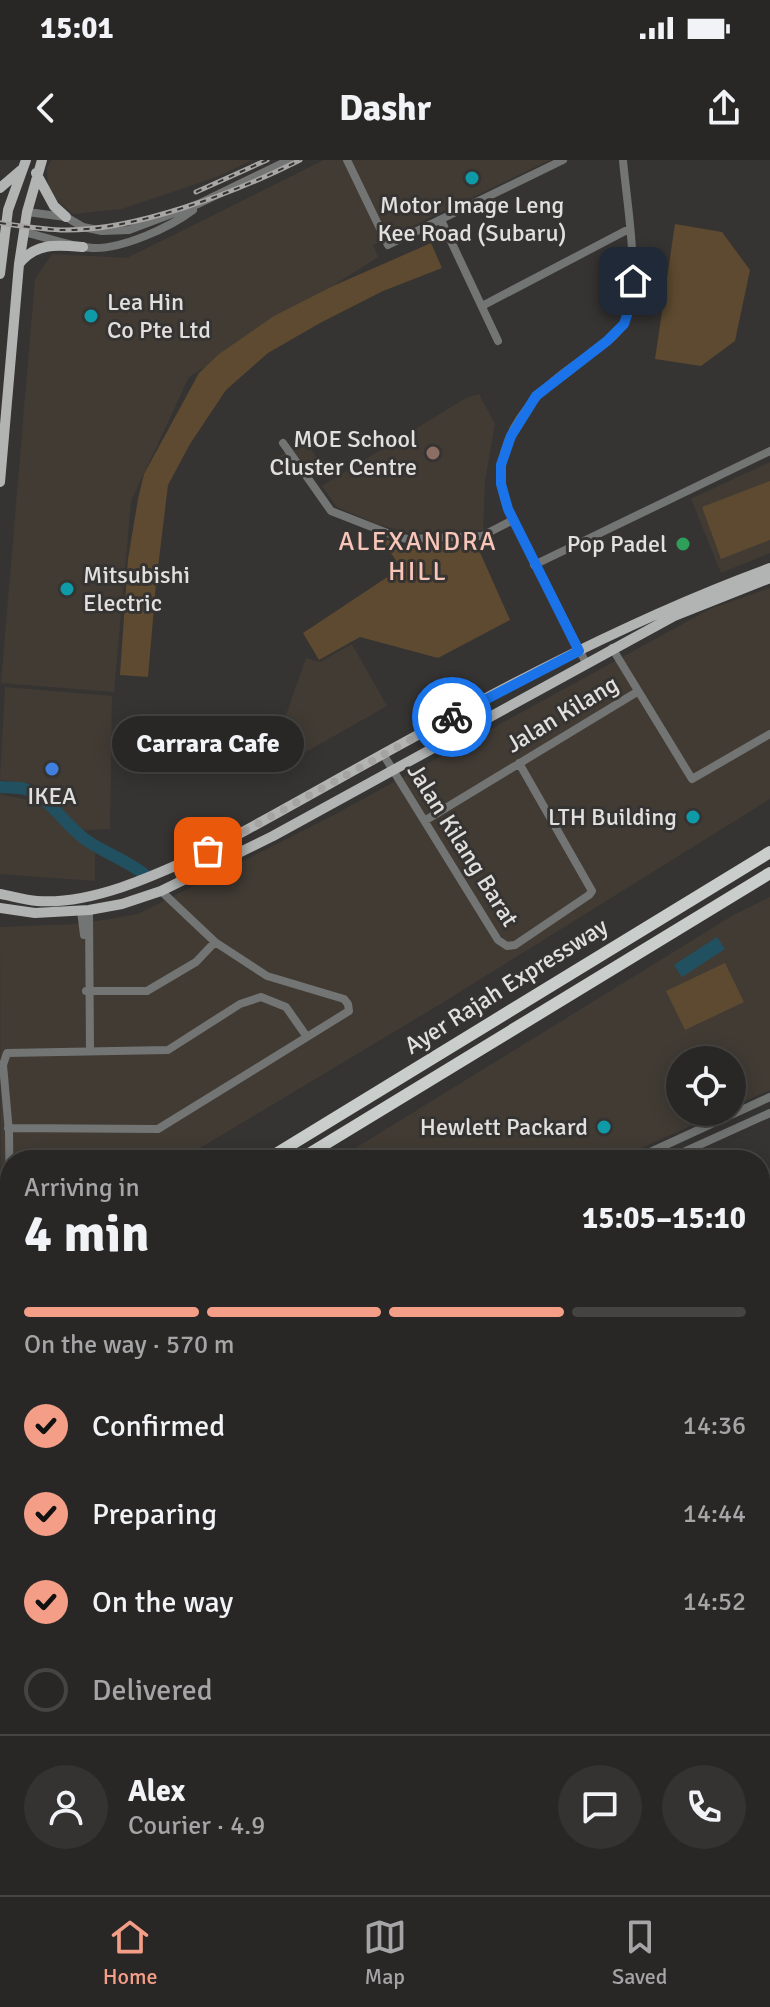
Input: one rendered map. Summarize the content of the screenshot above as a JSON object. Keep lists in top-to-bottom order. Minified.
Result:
{"streets":{"highway":["Ayer Rajah Expressway"],"street":["Jalan Kilang","Jalan Kilang Barat"]},"crossings":[["Jalan Kilang","Jalan Kilang Barat"]],"districts":["ALEXANDRA HILL"],"places":["Motor Image Leng Kee Road (Subaru)","Lea Hin Co Pte Ltd","MOE School Cluster Centre","Pop Padel","Mitsubishi Electric","IKEA","LTH Building","Carrara Cafe","Hewlett Packard"],"page":{"status":"15:01","header":"Dashr","bubble":"Carrara Cafe","heading":["4 min","Arriving in","15:05–15:10"],"panel":["Alex","Courier · 4.9"],"bar":"On the way · 570 m","list":[["Confirmed","14:36"],["Preparing","14:44"],["On the way","14:52"],"Delivered"],"tabs":["Home","Map","Saved"]}}
